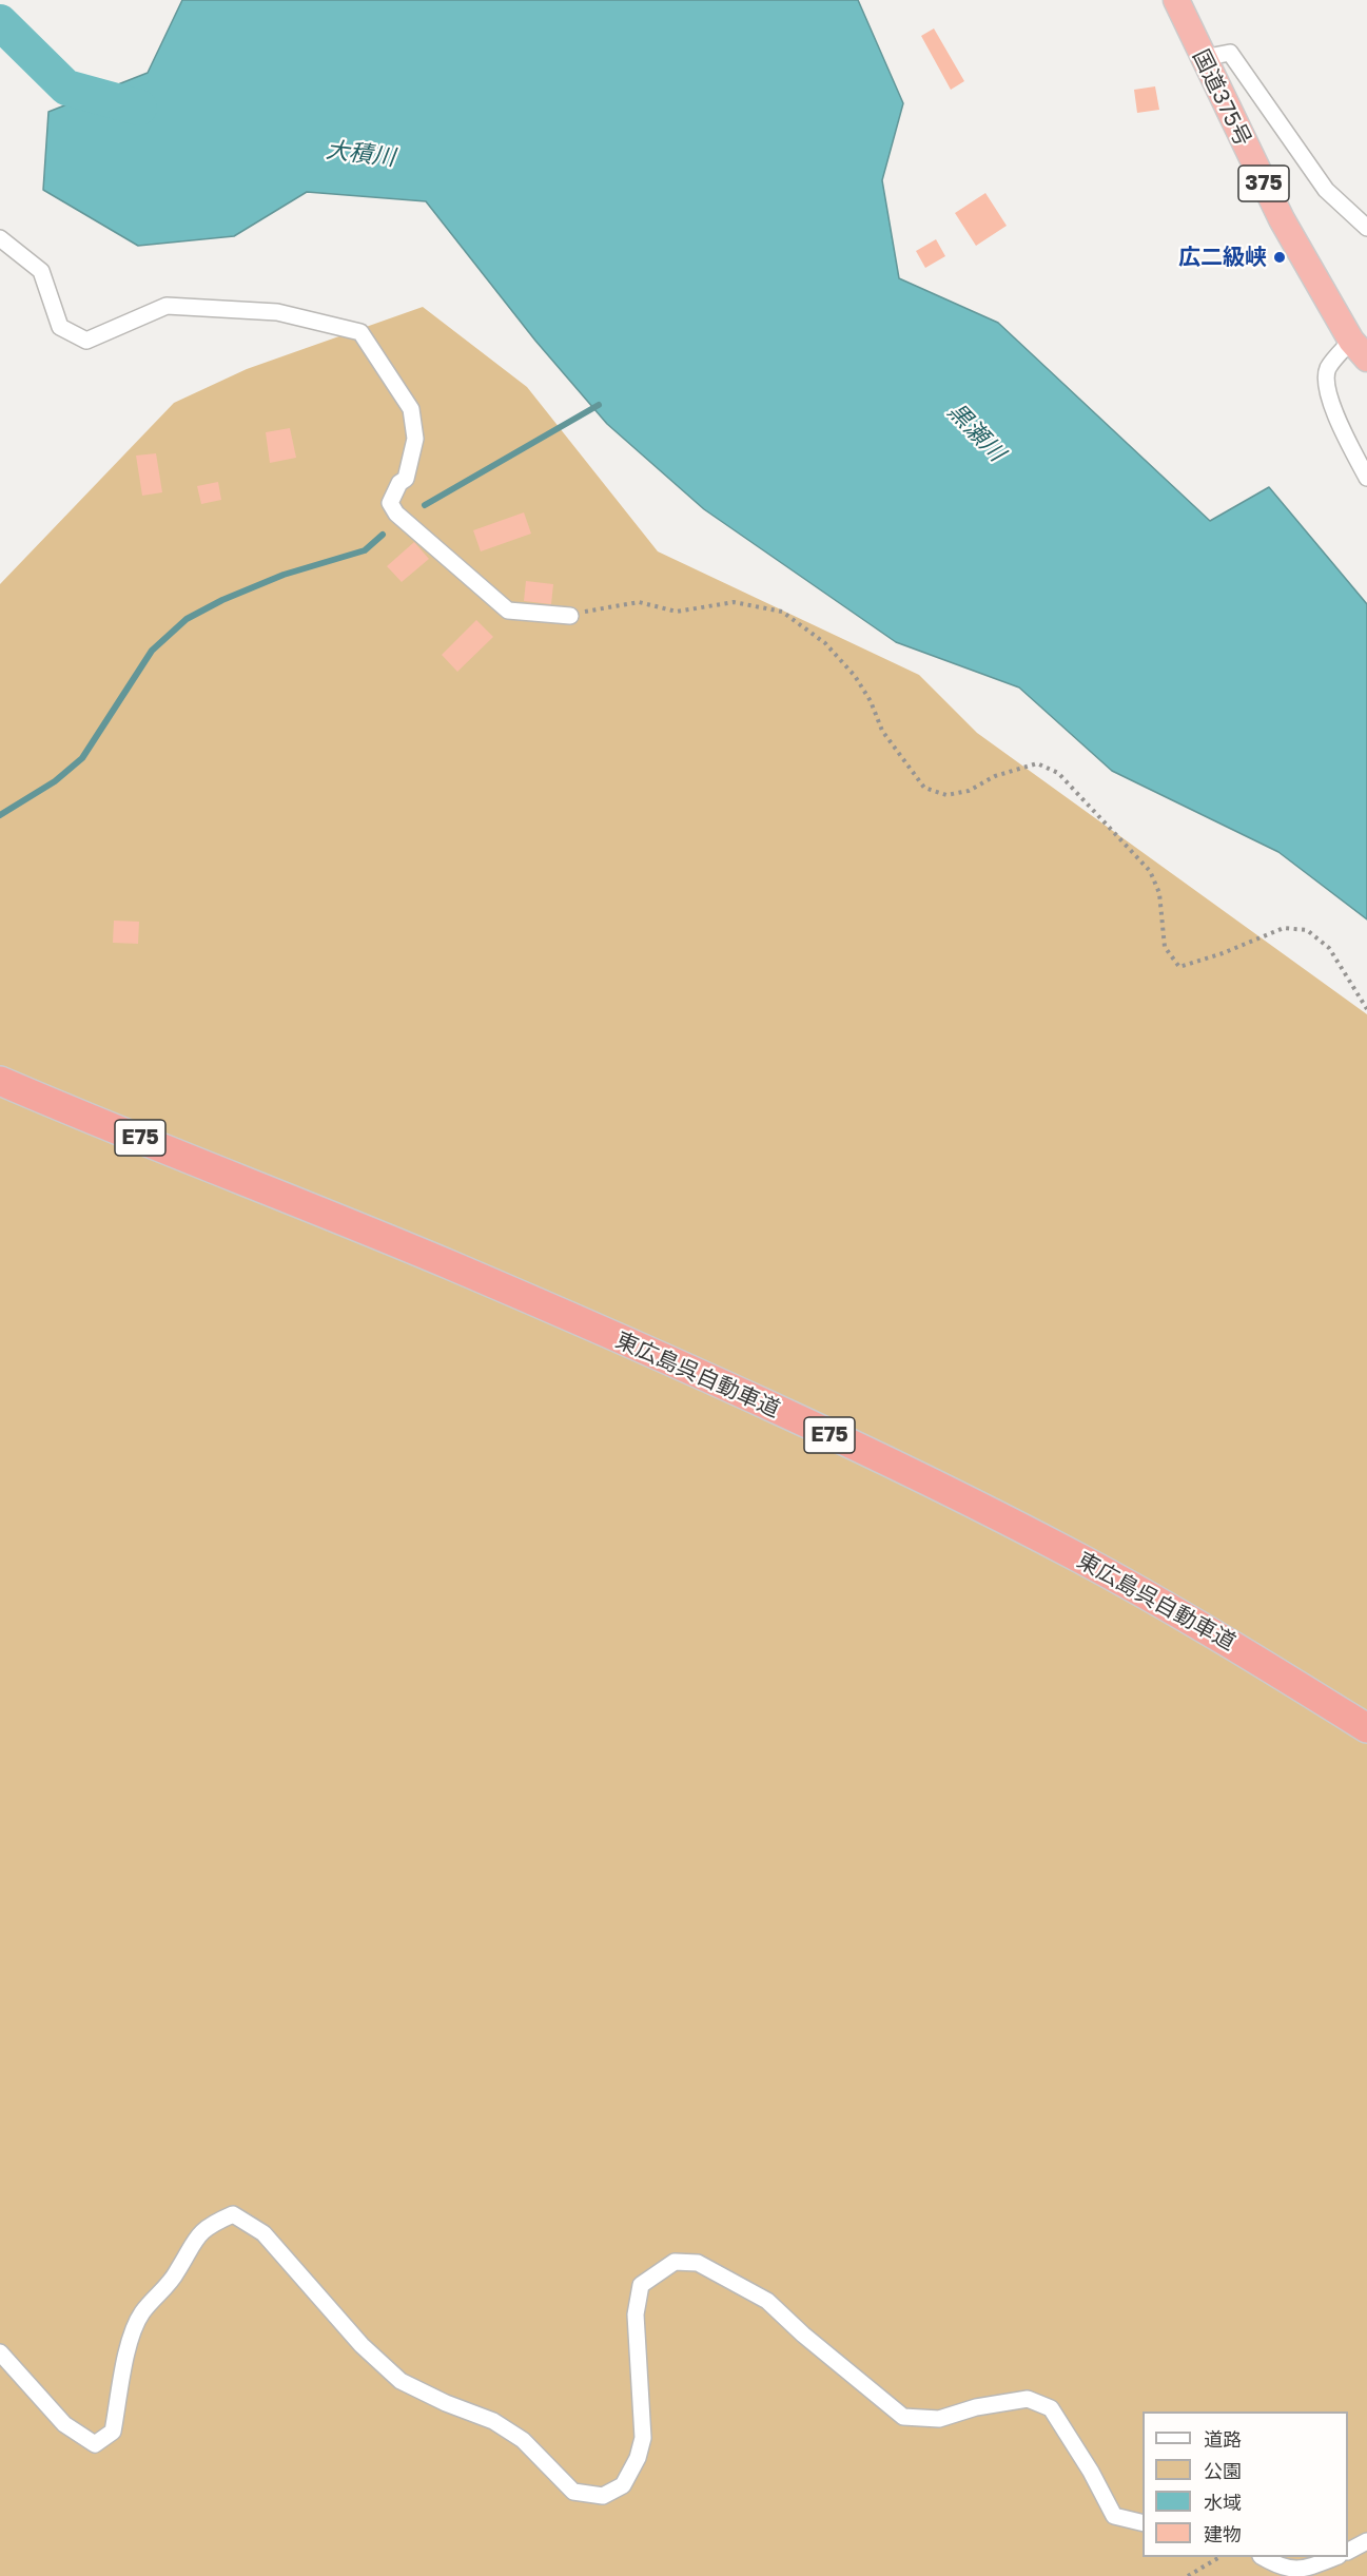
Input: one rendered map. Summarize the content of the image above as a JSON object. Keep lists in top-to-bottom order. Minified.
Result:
{"streets":{"highway":["国道375号","375","E75","東広島呉自動車道"]},"water":["大積川","黒瀬川"],"places":["広二級峡"],"legend":["道路","公園","水域","建物"]}
